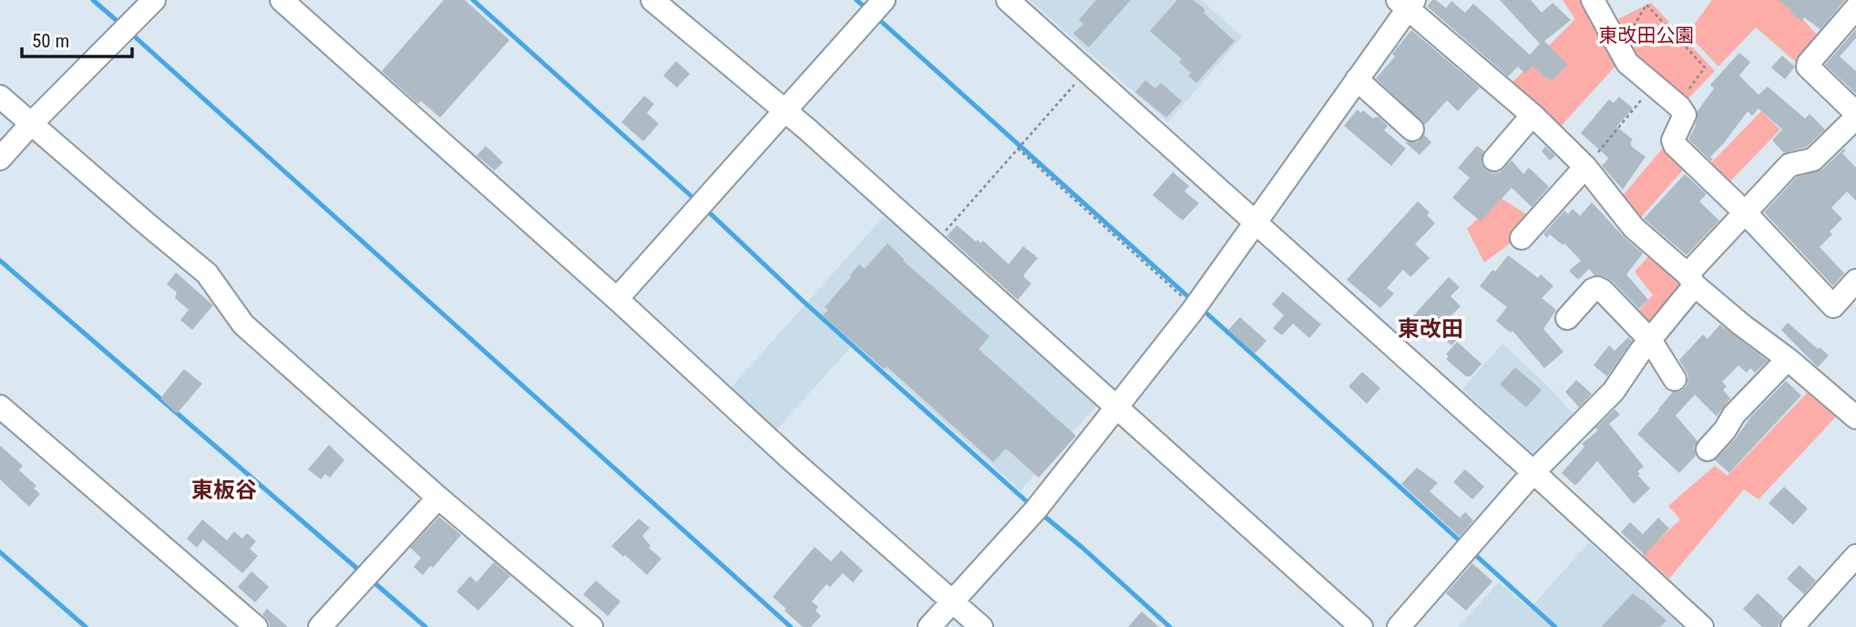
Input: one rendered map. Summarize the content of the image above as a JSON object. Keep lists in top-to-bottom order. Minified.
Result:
{"districts":["東改田","東板谷"],"parks":["東改田公園"],"scale_bar":"50 m"}
